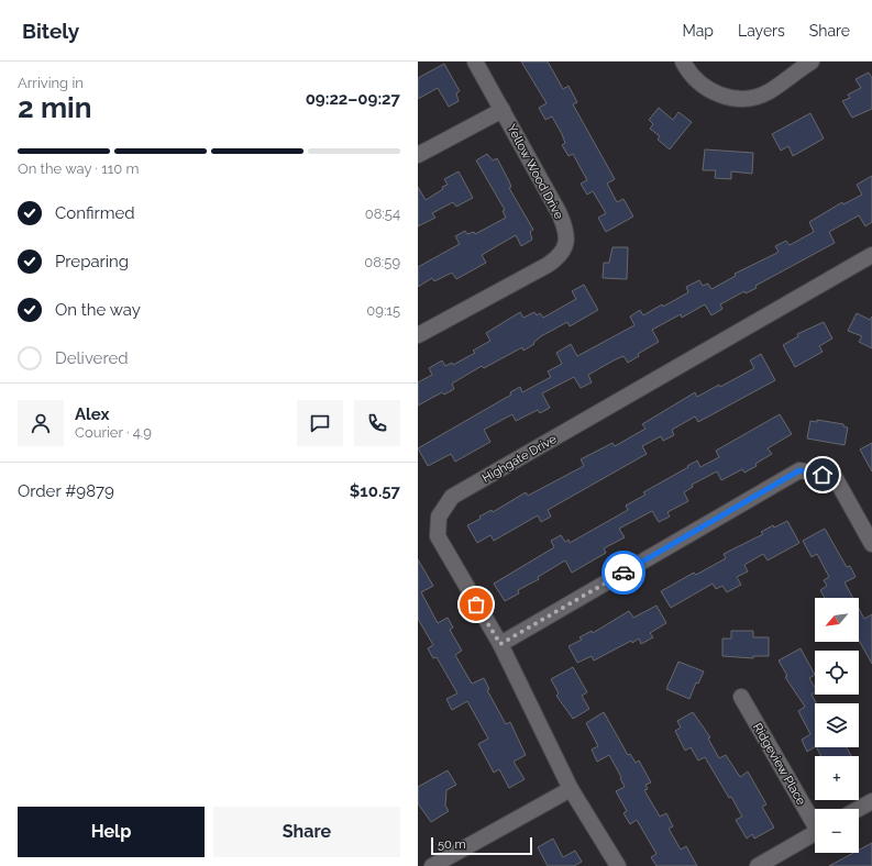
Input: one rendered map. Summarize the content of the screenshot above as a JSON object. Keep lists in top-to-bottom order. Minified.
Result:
{"streets":{"street":["Yellow Wood Drive","Highgate Drive","Ridgeview Place"]},"scale_bar":"50 m","north":"bottom left","page":{"header":"Bitely","nav":["Map","Layers","Share"],"heading":["2 min","Arriving in","09:22–09:27"],"panel":["Alex","Courier · 4.9","Order #9879","$10.57"],"bar":"On the way · 110 m","list":[["Confirmed","08:54"],["Preparing","08:59"],["On the way","09:15"],"Delivered"],"map_buttons":["+","−"],"buttons":["Help","Share"],"scale":"50 m"}}
